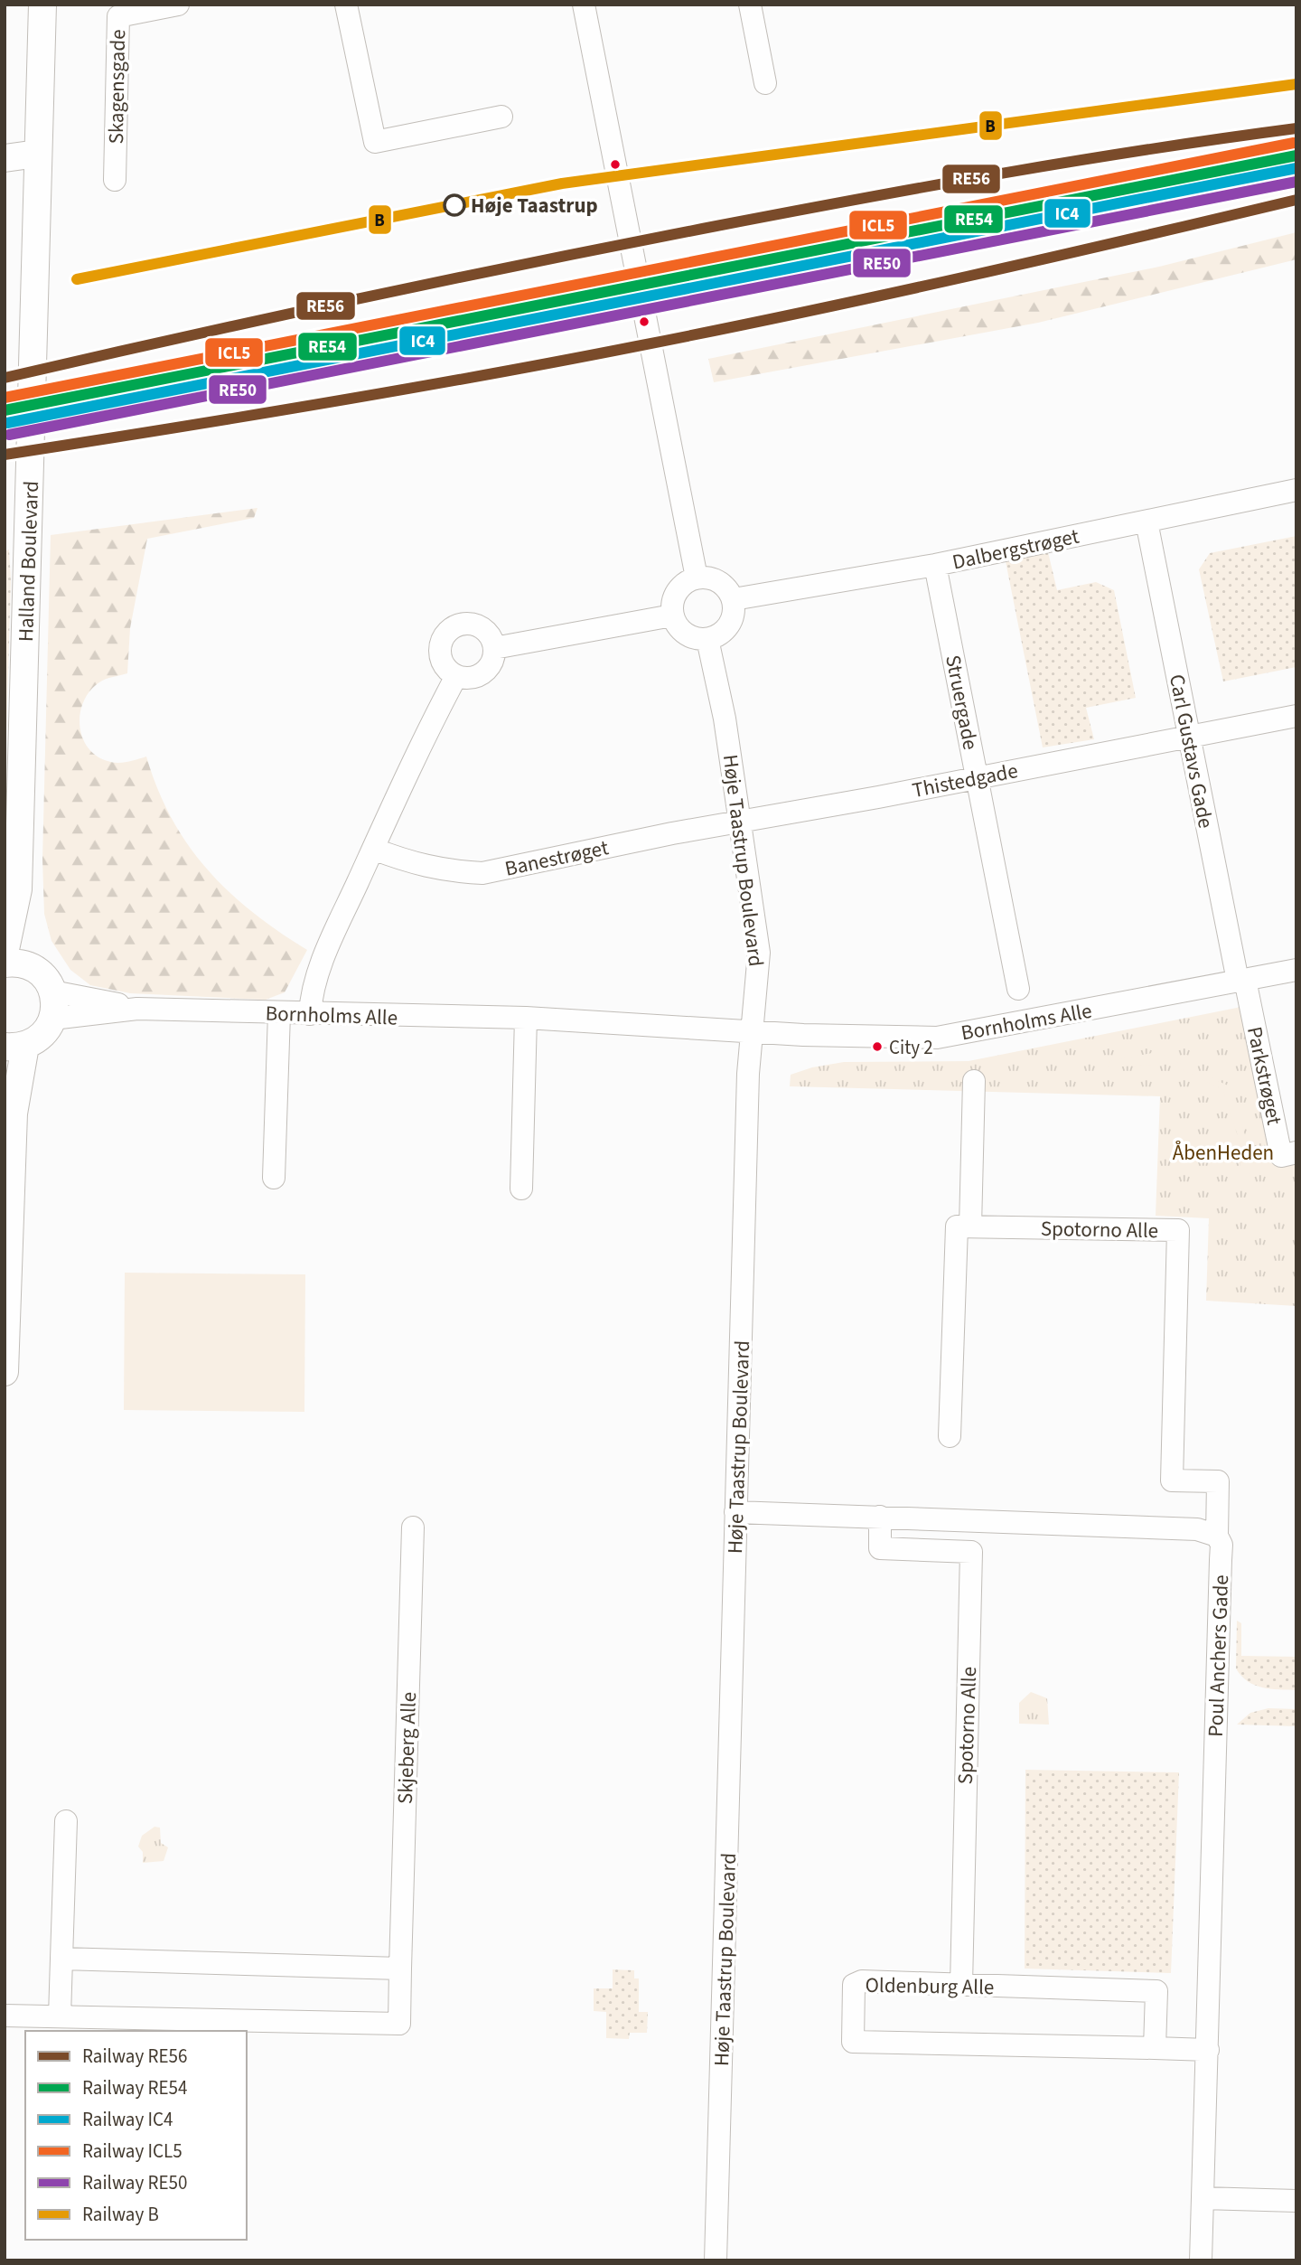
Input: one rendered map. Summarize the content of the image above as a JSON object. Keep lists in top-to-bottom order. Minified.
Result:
{"streets":{"street":["Skagensgade","Dalbergstrøget","Halland Boulevard","Struergade","Carl Gustavs Gade","Thistedgade","Banestrøget","Høje Taastrup Boulevard","Bornholms Alle","Parkstrøget","Spotorno Alle","Poul Anchers Gade","Skjeberg Alle","Oldenburg Alle"]},"crossings":[["Dalbergstrøget","Struergade"],["Dalbergstrøget","Carl Gustavs Gade"],["Dalbergstrøget","Høje Taastrup Boulevard"],["Struergade","Thistedgade"],["Carl Gustavs Gade","Thistedgade"],["Carl Gustavs Gade","Bornholms Alle"],["Carl Gustavs Gade","Parkstrøget"],["Thistedgade","Banestrøget"],["Thistedgade","Høje Taastrup Boulevard"],["Banestrøget","Høje Taastrup Boulevard"],["Høje Taastrup Boulevard","Bornholms Alle"],["Bornholms Alle","Parkstrøget"],["Spotorno Alle","Poul Anchers Gade"],["Spotorno Alle","Oldenburg Alle"],["Poul Anchers Gade","Oldenburg Alle"]],"parks":["ÅbenHeden"],"places":["Høje Taastrup","City 2"],"lines":["rail line B","rail line RE56","rail line ICL5","rail line RE54","rail line IC4","rail line RE50"],"legend":["Railway RE56","Railway RE54","Railway IC4","Railway ICL5","Railway RE50","Railway B"]}
